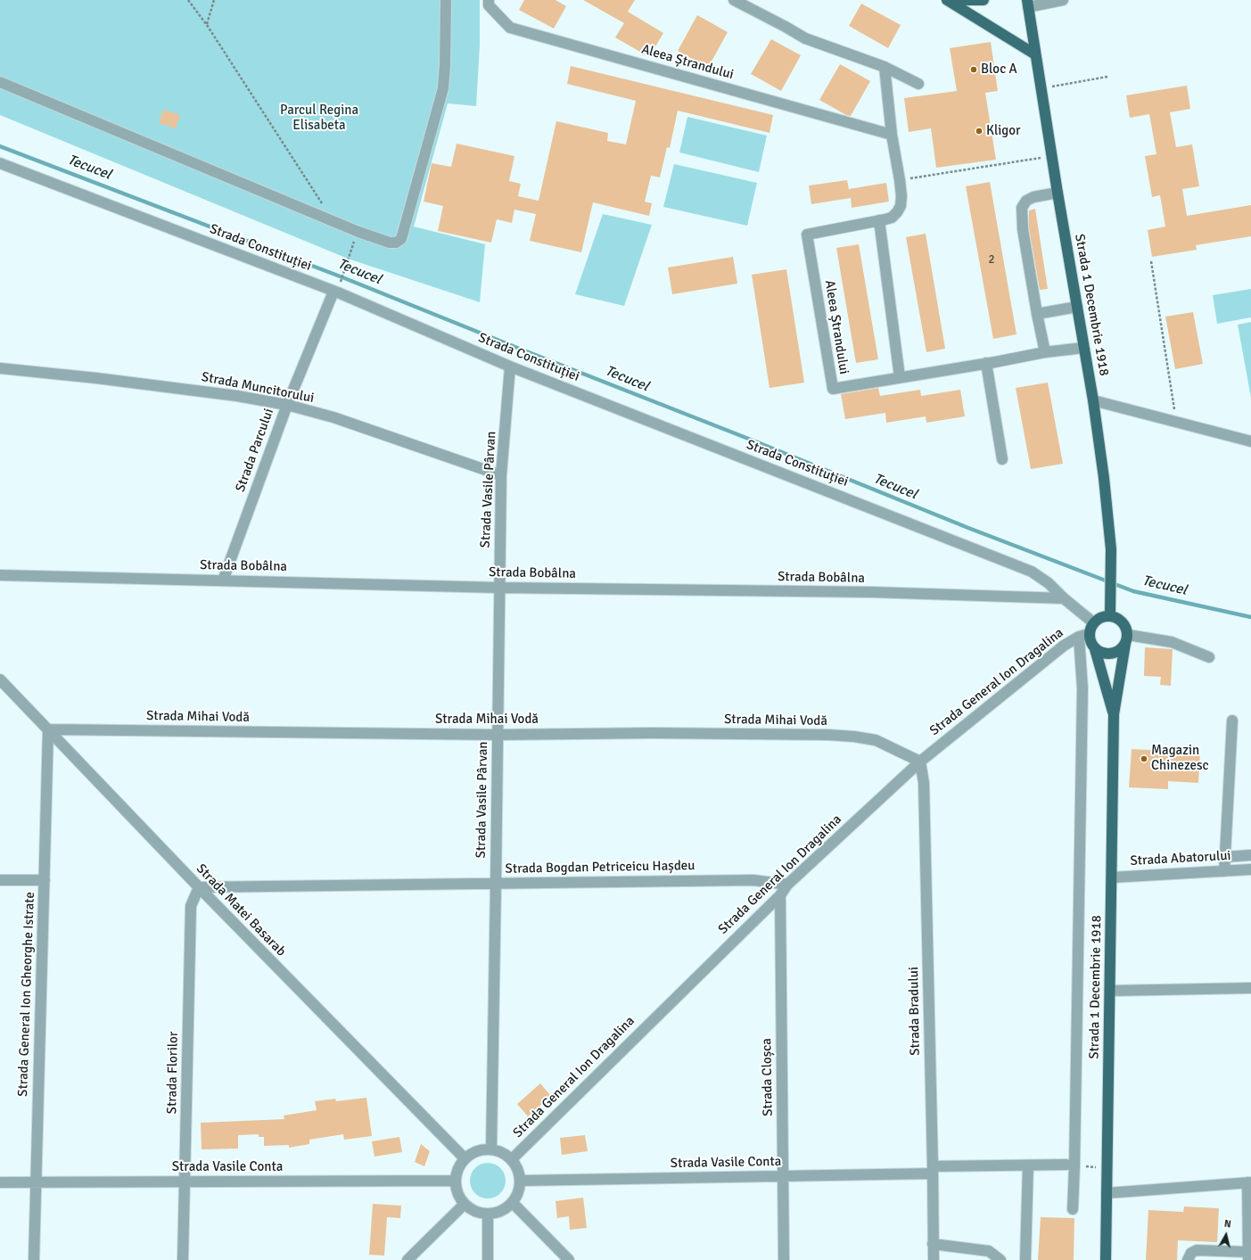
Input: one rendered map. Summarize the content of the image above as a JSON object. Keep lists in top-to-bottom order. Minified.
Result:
{"streets":{"main road":["Strada 1 Decembrie 1918"],"street":["Aleea Ștrandului","Strada Constituției","Strada Muncitorului","Strada Parcului","Strada Vasile Pârvan","Strada Bobâlna","Strada General Ion Dragalina","Strada Mihai Vodă","Strada Abatorului","Strada Bogdan Petriceicu Hașdeu","Strada Matei Basarab","Strada General Ion Gheorghe Istrate","Strada Bradului","Strada Florilor","Strada Cloșca","Strada Vasile Conta"]},"crossings":[["Aleea Ștrandului","Strada 1 Decembrie 1918"],["Strada Constituției","Strada 1 Decembrie 1918"],["Strada Constituției","Strada Parcului"],["Strada Constituției","Strada Vasile Pârvan"],["Strada Constituției","Strada Bobâlna"],["Strada Constituției","Strada General Ion Dragalina"],["Strada 1 Decembrie 1918","Strada General Ion Dragalina"],["Strada 1 Decembrie 1918","Strada Abatorului"],["Strada Muncitorului","Strada Parcului"],["Strada Muncitorului","Strada Vasile Pârvan"],["Strada Parcului","Strada Bobâlna"],["Strada Vasile Pârvan","Strada Bobâlna"],["Strada Vasile Pârvan","Strada General Ion Dragalina"],["Strada Vasile Pârvan","Strada Mihai Vodă"],["Strada Vasile Pârvan","Strada Bogdan Petriceicu Hașdeu"],["Strada Vasile Pârvan","Strada Matei Basarab"],["Strada Vasile Pârvan","Strada Vasile Conta"],["Strada General Ion Dragalina","Strada Mihai Vodă"],["Strada General Ion Dragalina","Strada Bogdan Petriceicu Hașdeu"],["Strada General Ion Dragalina","Strada Matei Basarab"],["Strada General Ion Dragalina","Strada Bradului"],["Strada General Ion Dragalina","Strada Cloșca"],["Strada General Ion Dragalina","Strada Vasile Conta"],["Strada Mihai Vodă","Strada Matei Basarab"],["Strada Mihai Vodă","Strada General Ion Gheorghe Istrate"],["Strada Mihai Vodă","Strada Bradului"],["Strada Bogdan Petriceicu Hașdeu","Strada Matei Basarab"],["Strada Bogdan Petriceicu Hașdeu","Strada Florilor"],["Strada Matei Basarab","Strada General Ion Gheorghe Istrate"],["Strada Matei Basarab","Strada Florilor"],["Strada Matei Basarab","Strada Vasile Conta"],["Strada General Ion Gheorghe Istrate","Strada Vasile Conta"],["Strada Bradului","Strada Vasile Conta"],["Strada Florilor","Strada Vasile Conta"],["Strada Cloșca","Strada Vasile Conta"]],"water":["Tecucel"],"parks":["Parcul Regina Elisabeta"],"places":["Bloc A","Kligor","Magazin Chinezesc"],"house_numbers":["2"],"north":"top"}
